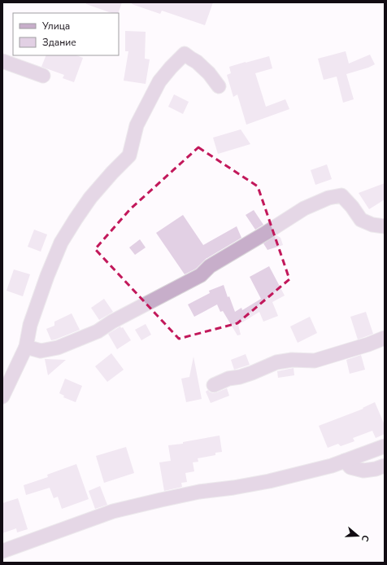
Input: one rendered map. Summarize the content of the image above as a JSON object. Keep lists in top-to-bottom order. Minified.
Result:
{"legend":["Улица","Здание"],"north":"right"}
